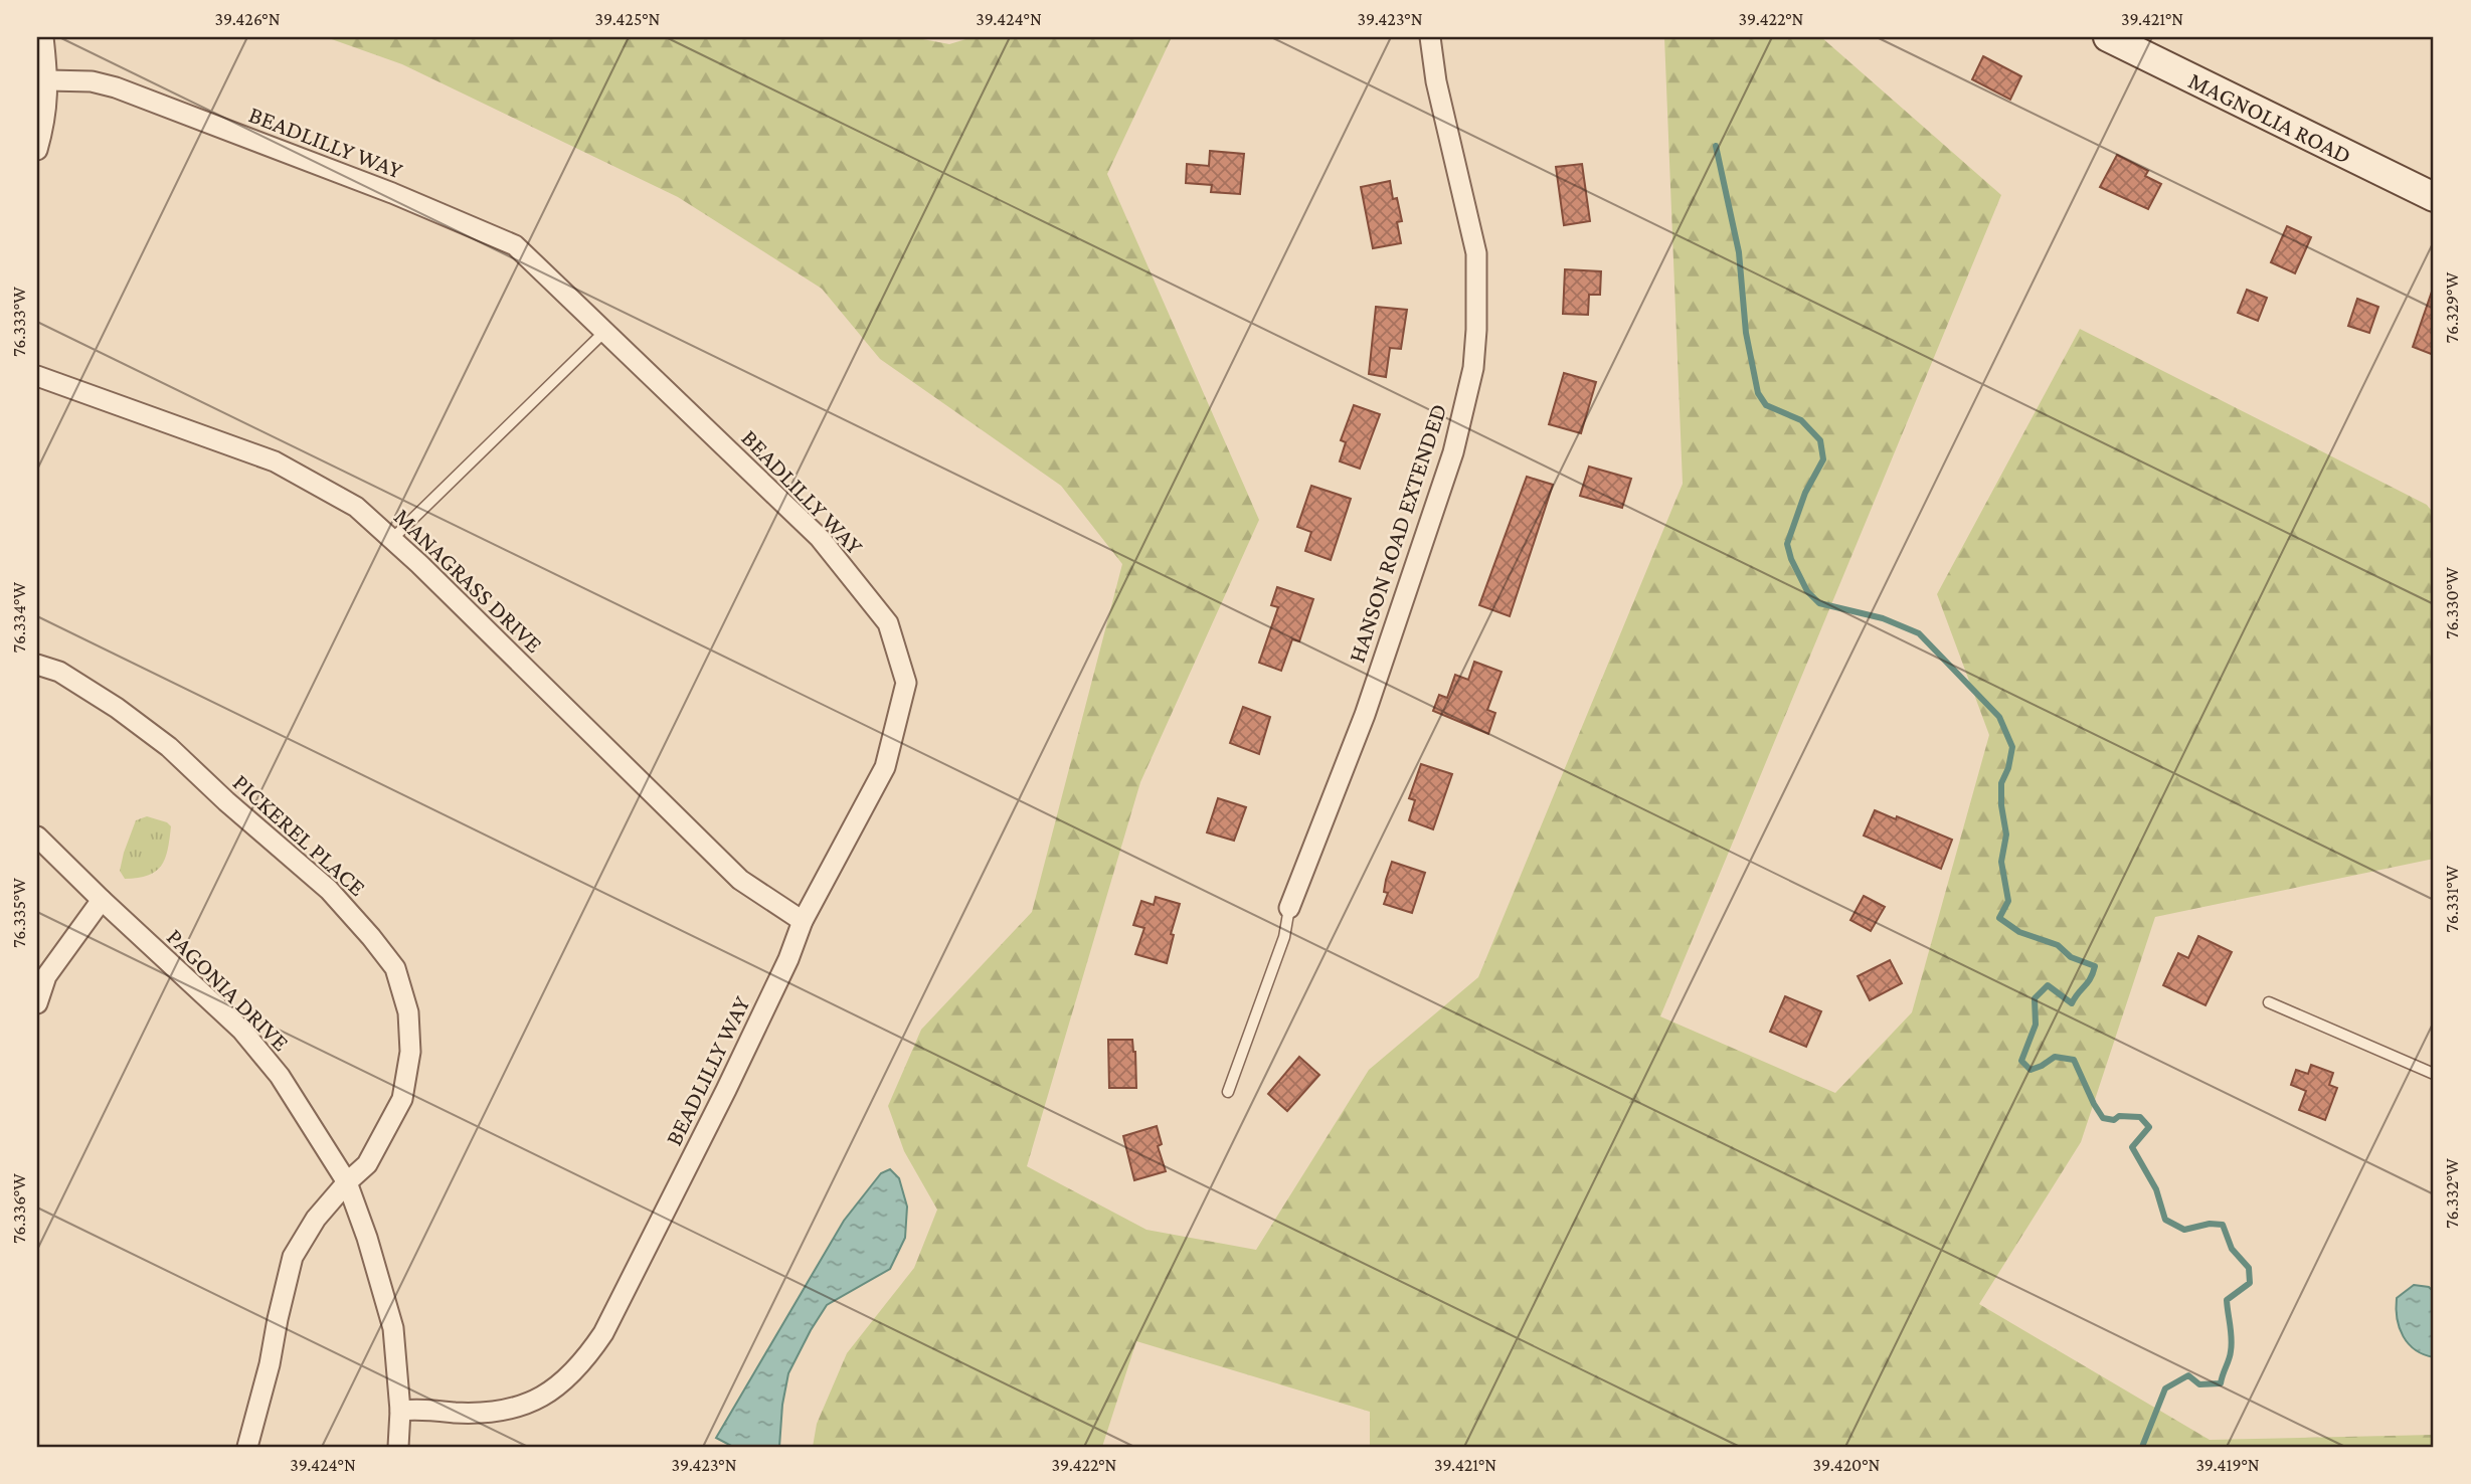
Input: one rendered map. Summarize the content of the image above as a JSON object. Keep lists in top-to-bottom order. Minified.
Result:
{"streets":{"main road":["MAGNOLIA ROAD"],"street":["BEADLILLY WAY","HANSON ROAD EXTENDED","MANAGRASS DRIVE","PICKEREL PLACE","PAGONIA DRIVE"]},"crossings":[["BEADLILLY WAY","MANAGRASS DRIVE"],["BEADLILLY WAY","PAGONIA DRIVE"],["PICKEREL PLACE","PAGONIA DRIVE"]],"coordinates":["39.426°N","39.425°N","39.424°N","39.423°N","39.422°N","39.421°N","76.329°W","76.333°W","76.330°W","76.334°W","76.331°W","76.335°W","76.332°W","76.336°W","39.420°N","39.419°N"]}
